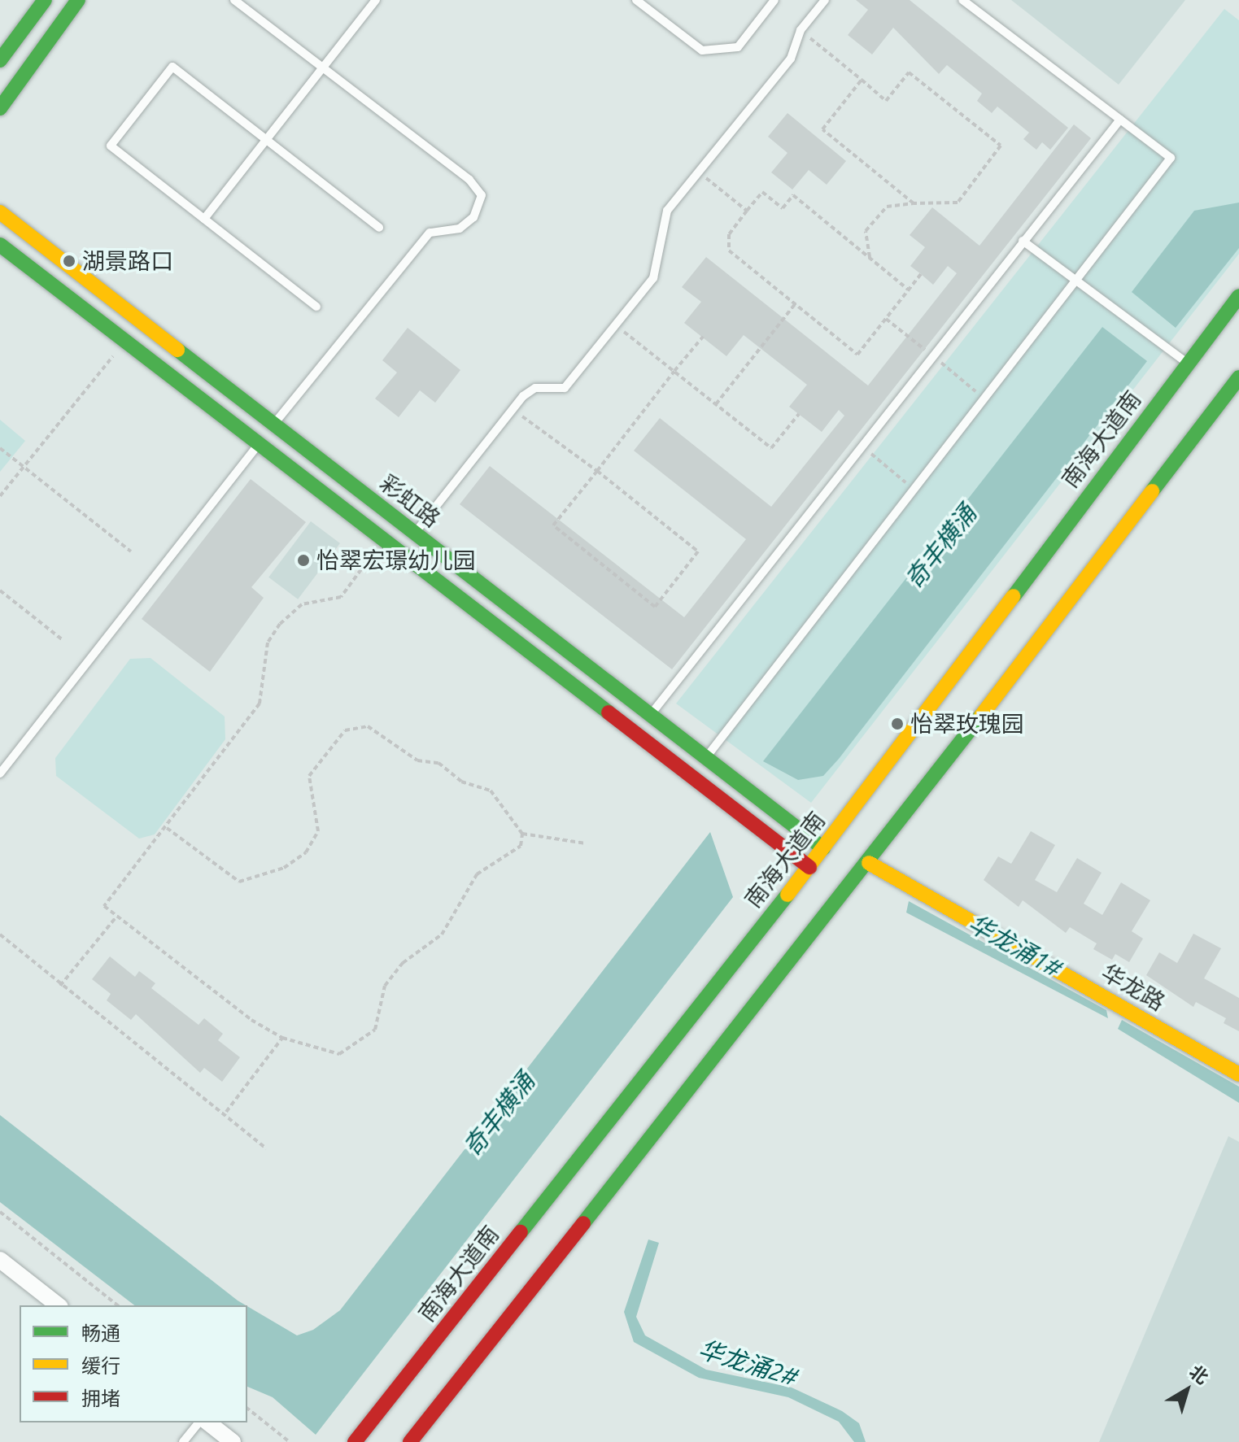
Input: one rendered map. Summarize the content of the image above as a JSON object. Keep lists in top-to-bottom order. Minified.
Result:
{"streets":{"main road":["南海大道南","彩虹路","华龙路"]},"crossings":[["南海大道南","彩虹路"]],"water":["奇丰横涌","华龙涌1#","华龙涌2#"],"places":["湖景路口","怡翠宏璟幼儿园","怡翠玫瑰园"],"legend":["畅通","缓行","拥堵"],"north":"top right"}
